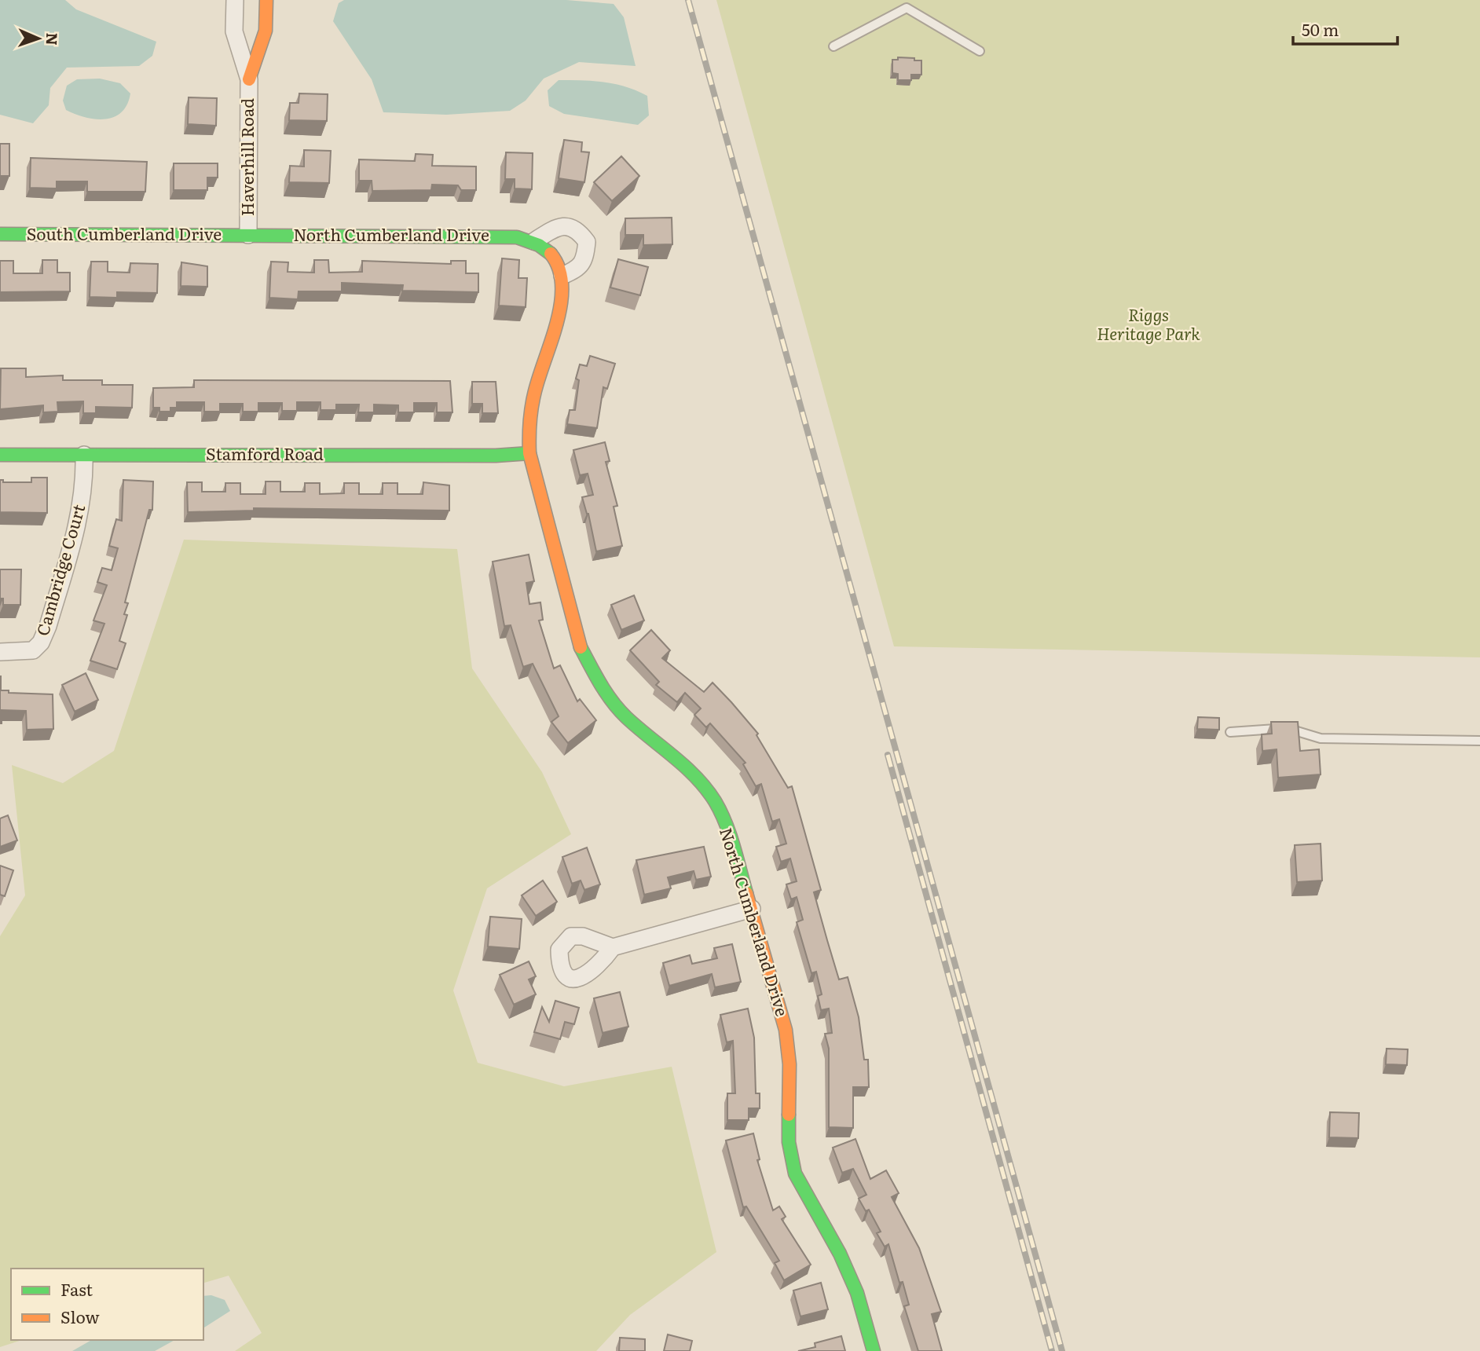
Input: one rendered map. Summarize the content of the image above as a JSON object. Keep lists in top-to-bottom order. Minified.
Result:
{"streets":{"street":["Haverhill Road","South Cumberland Drive","North Cumberland Drive","Stamford Road","Cambridge Court"]},"crossings":[["Haverhill Road","South Cumberland Drive"],["Haverhill Road","North Cumberland Drive"],["South Cumberland Drive","North Cumberland Drive"],["North Cumberland Drive","Stamford Road"],["Stamford Road","Cambridge Court"]],"parks":["Riggs Heritage Park"],"legend":["Fast","Slow"],"scale_bar":"50 m","north":"right"}
